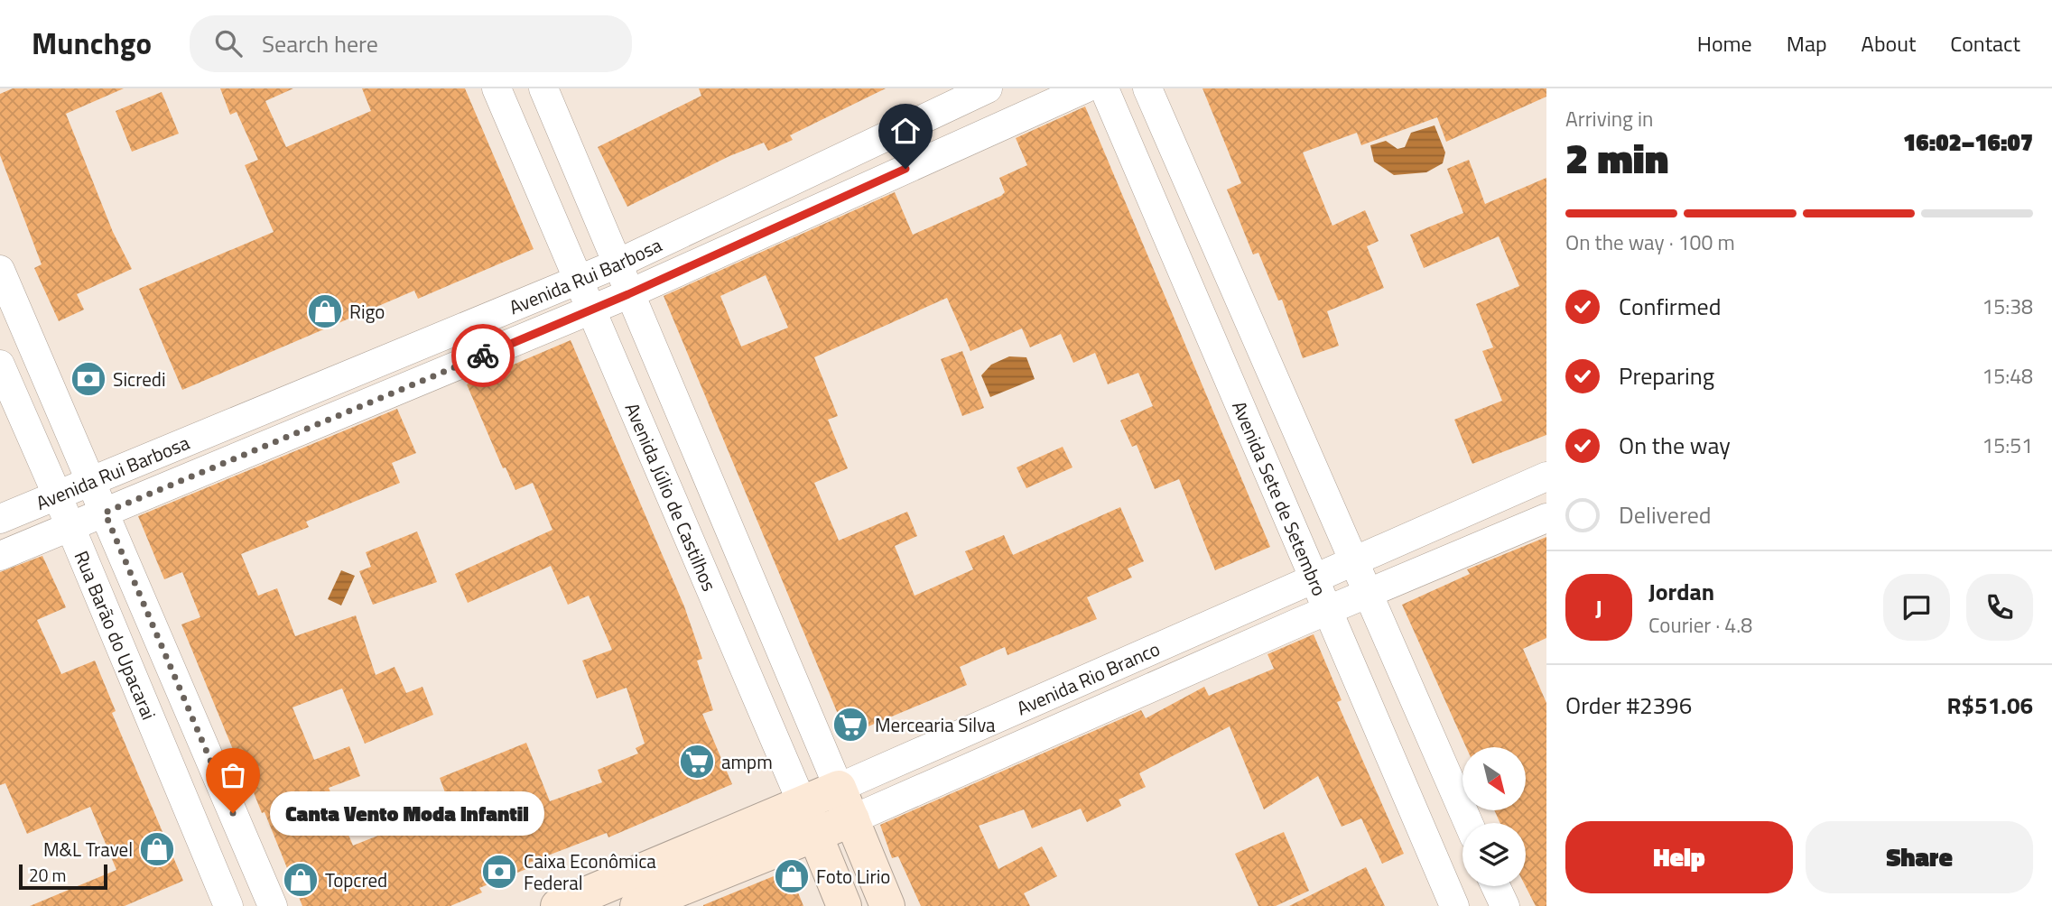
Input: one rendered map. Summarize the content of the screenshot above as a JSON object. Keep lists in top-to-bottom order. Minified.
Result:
{"streets":{"street":["Avenida Rui Barbosa","Avenida Júlio de Castilhos","Avenida Sete de Setembro","Rua Barão do Upacarai","Avenida Rio Branco"]},"crossings":[["Avenida Rui Barbosa","Avenida Júlio de Castilhos"],["Avenida Rui Barbosa","Rua Barão do Upacarai"],["Avenida Júlio de Castilhos","Avenida Rio Branco"],["Avenida Sete de Setembro","Avenida Rio Branco"]],"places":{"shop":["Rigo","M&L Travel","Foto Lirio","Topcred"],"bank":["Sicredi","Caixa Econômica Federal"],"supermarket":["Mercearia Silva","ampm"],"other":["Canta Vento Moda Infantil"]},"scale_bar":"20 m","north":"bottom right","page":{"header":"Munchgo","search":"Search here","nav":["Home","Map","About","Contact"],"heading":["2 min","Arriving in","16:02–16:07"],"panel":["Jordan","Courier · 4.8","Order #2396","R$51.06"],"bar":"On the way · 100 m","list":[["Confirmed","15:38"],["Preparing","15:48"],["On the way","15:51"],"Delivered"],"round":"J","bubble":"Canta Vento Moda Infantil","buttons":["Help","Share"],"scale":"20 m"}}
